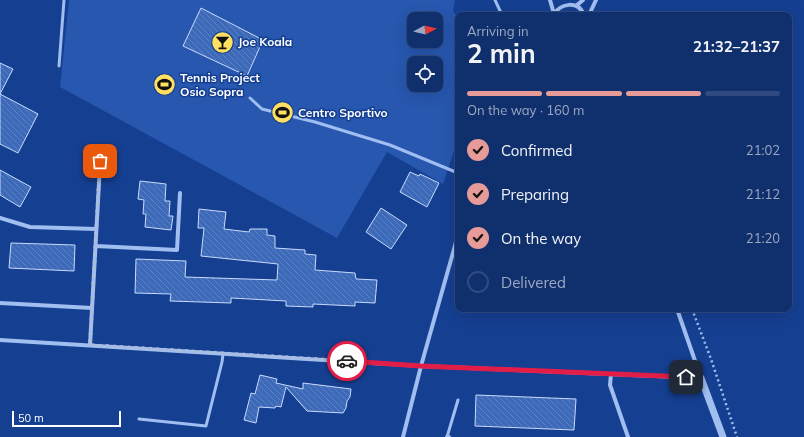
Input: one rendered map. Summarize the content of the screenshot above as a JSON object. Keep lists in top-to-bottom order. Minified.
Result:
{"places":{"bar":["Joe Koala"],"sports":["Tennis Project Osio Sopra","Centro Sportivo"]},"scale_bar":"50 m","north":"right","page":{"heading":["2 min","Arriving in","21:32–21:37"],"bar":"On the way · 160 m","list":[["Confirmed","21:02"],["Preparing","21:12"],["On the way","21:20"],"Delivered"],"scale":"50 m"}}
